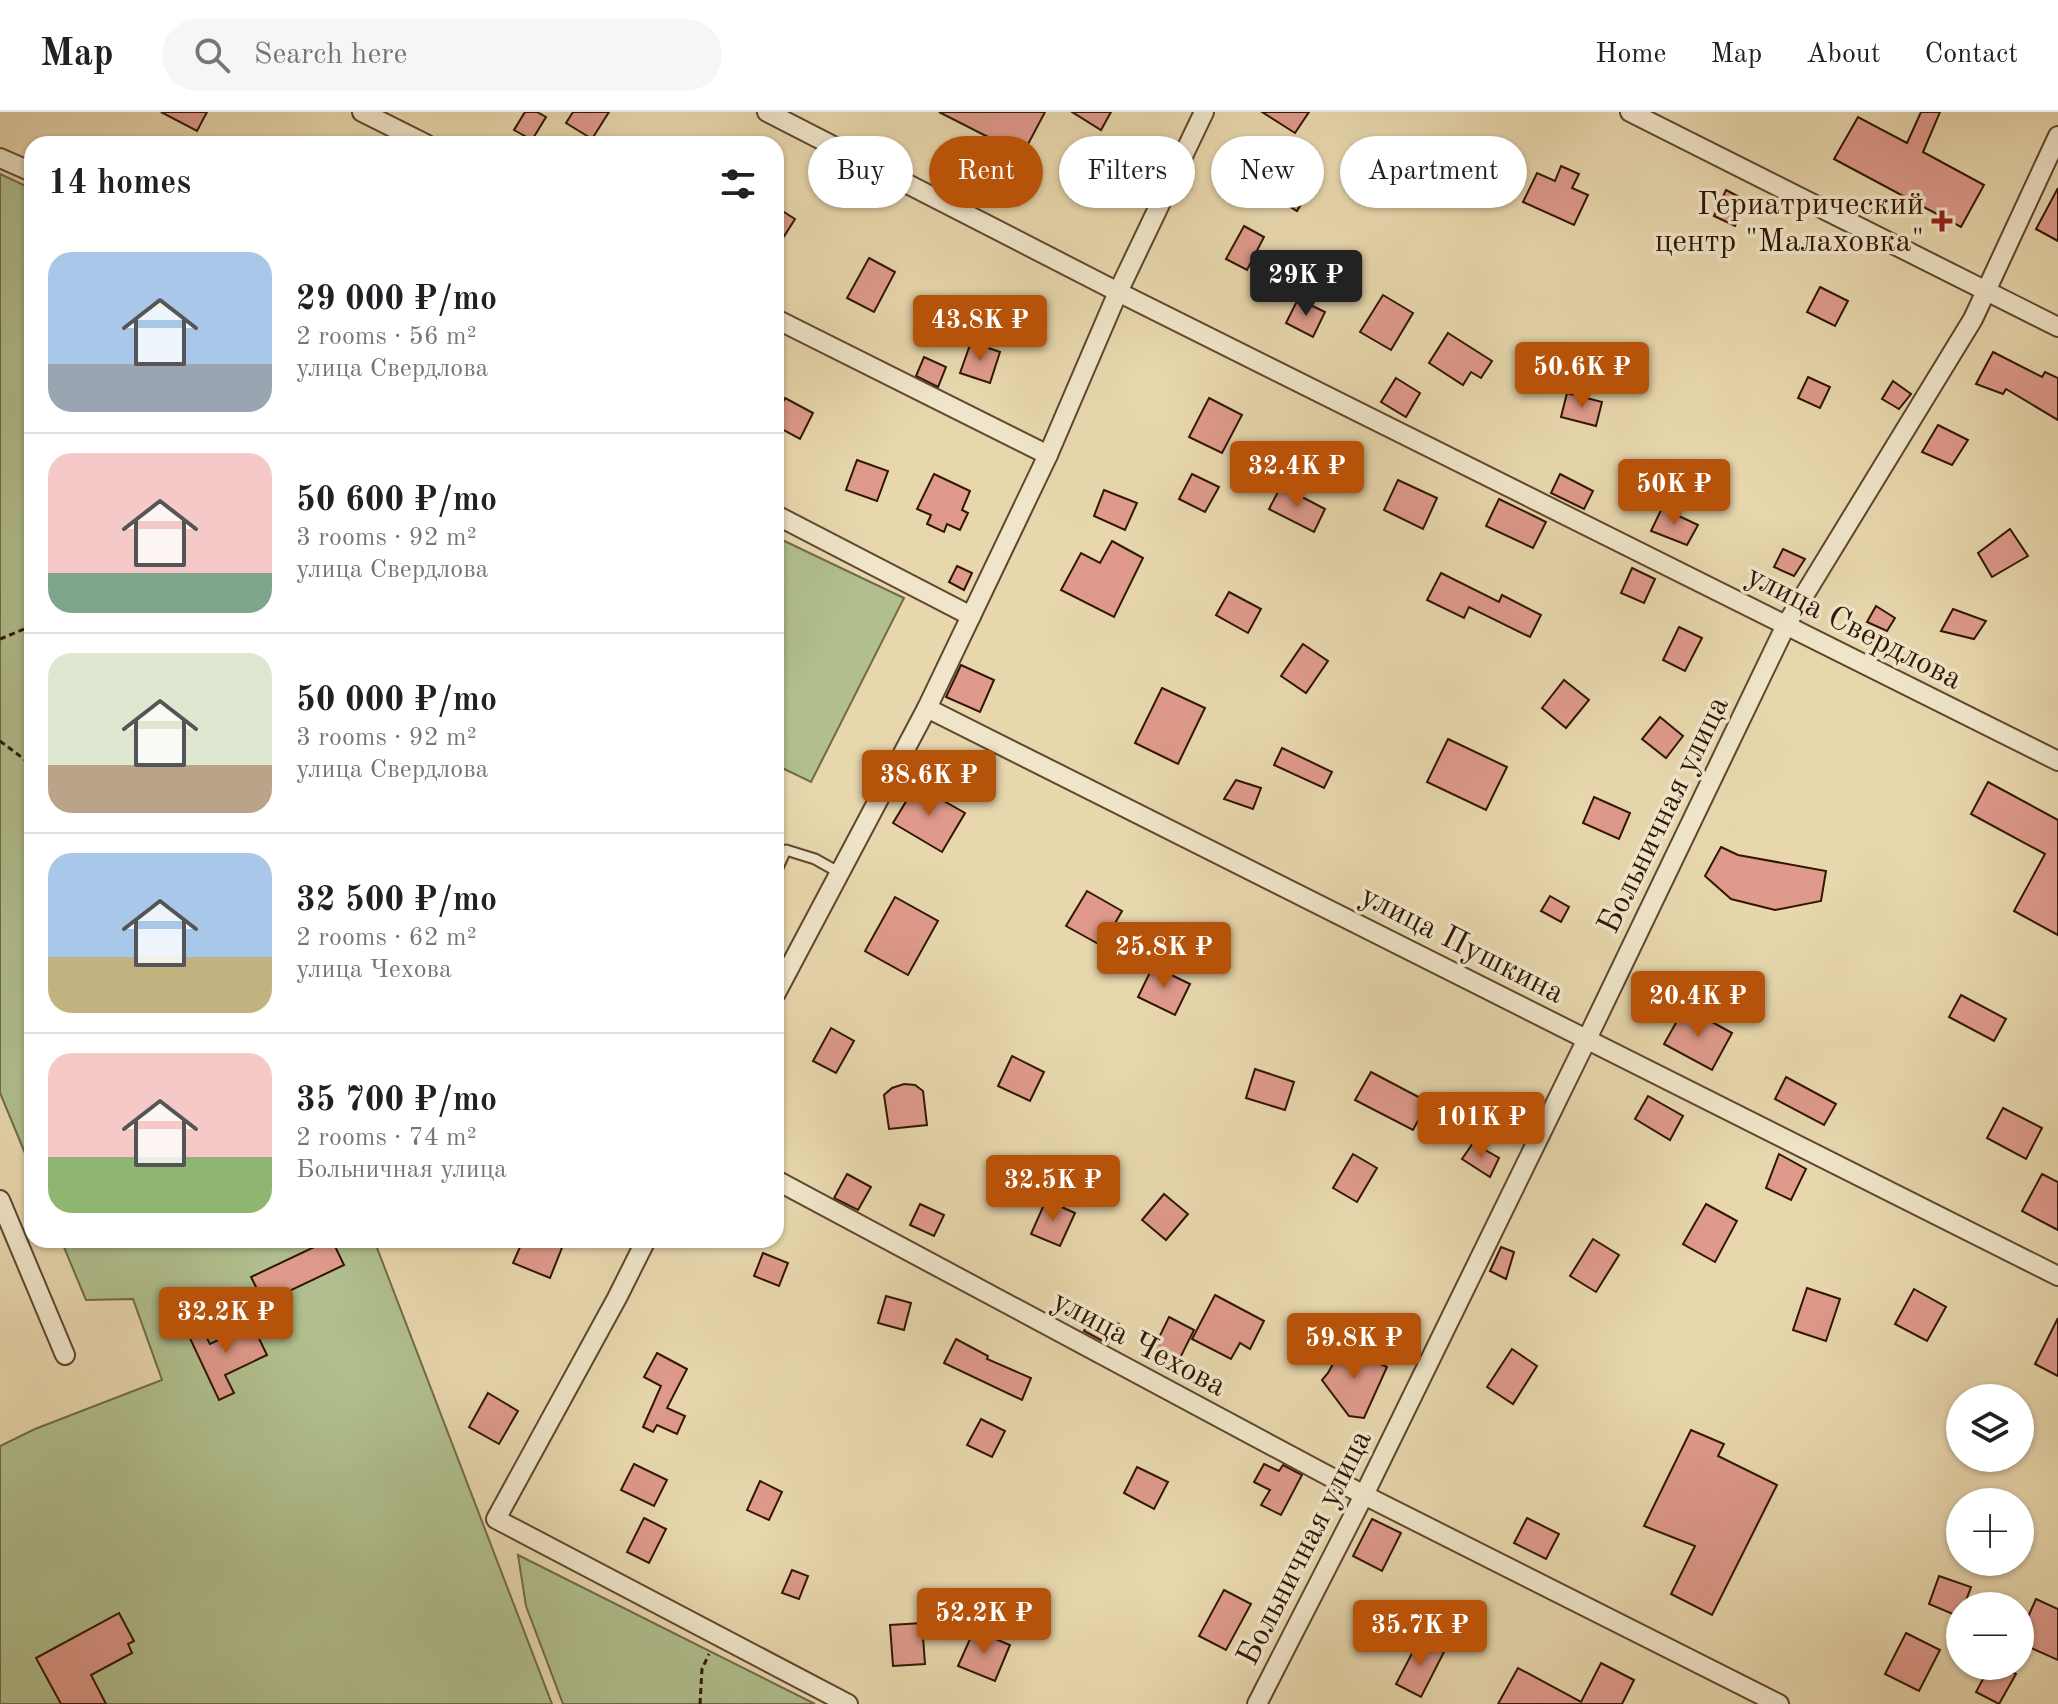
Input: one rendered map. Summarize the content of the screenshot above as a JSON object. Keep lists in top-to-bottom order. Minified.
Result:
{"streets":{"street":["улица Свердлова","Больничная улица","улица Пушкина","улица Чехова"]},"crossings":[["улица Свердлова","Больничная улица"],["Больничная улица","улица Пушкина"],["Больничная улица","улица Чехова"]],"places":{"health":["Гериатрический центр \"Малаховка\""]},"page":{"header":"Map","search":"Search here","nav":["Home","Map","About","Contact"],"chip":["Buy","Rent","Filters","New","Apartment"],"heading":"14 homes","list":[{"name":"29 000 ₽/mo","note":"2 rooms · 56 m² · улица Свердлова"},{"name":"50 600 ₽/mo","note":"3 rooms · 92 m² · улица Свердлова"},{"name":"50 000 ₽/mo","note":"3 rooms · 92 m² · улица Свердлова"},{"name":"32 500 ₽/mo","note":"2 rooms · 62 m² · улица Чехова"},{"name":"35 700 ₽/mo","note":"2 rooms · 74 m² · Больничная улица"}],"price":["29K ₽","43.8K ₽","50.6K ₽","32.4K ₽","50K ₽","38.6K ₽","25.8K ₽","20.4K ₽","101K ₽","32.5K ₽","32.2K ₽","59.8K ₽","52.2K ₽","35.7K ₽"],"map_buttons":["+","−"]}}
